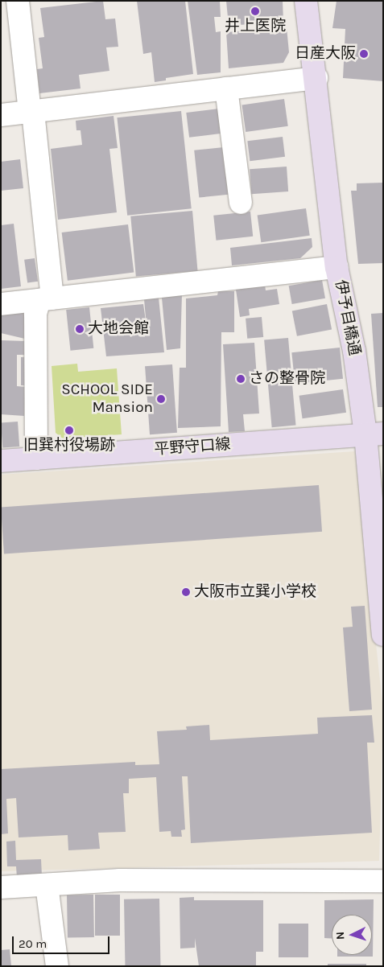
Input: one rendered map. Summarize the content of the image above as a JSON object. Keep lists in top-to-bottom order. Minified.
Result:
{"streets":{"street":["伊予目橋通","平野守口線"]},"crossings":[["伊予目橋通","平野守口線"]],"places":["井上医院","日産大阪","大地会館","さの整骨院","SCHOOL SIDE Mansion","旧巽村役場跡","大阪市立巽小学校"],"scale_bar":"20 m","north":"left"}
